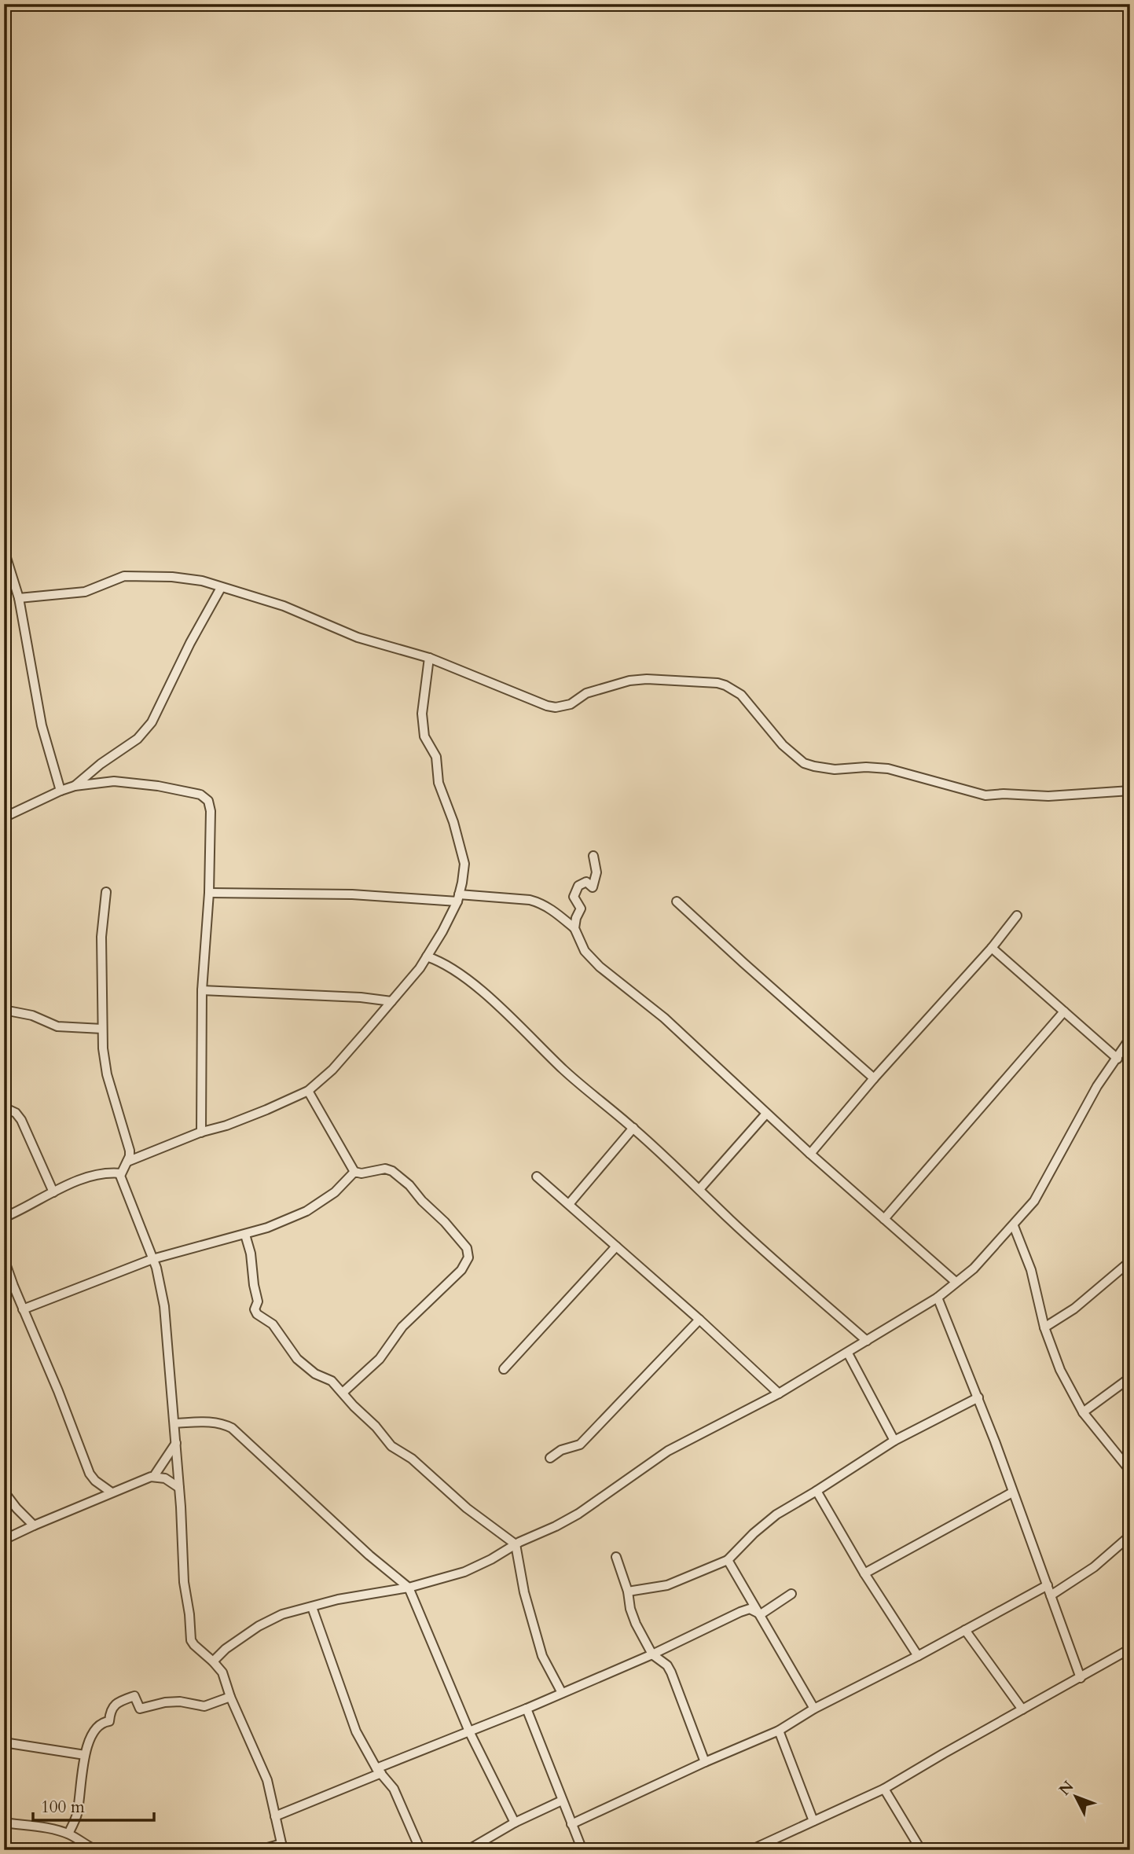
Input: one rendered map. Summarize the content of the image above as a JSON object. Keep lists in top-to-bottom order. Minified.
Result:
{"scale_bar":"100 m","north":"top left"}
